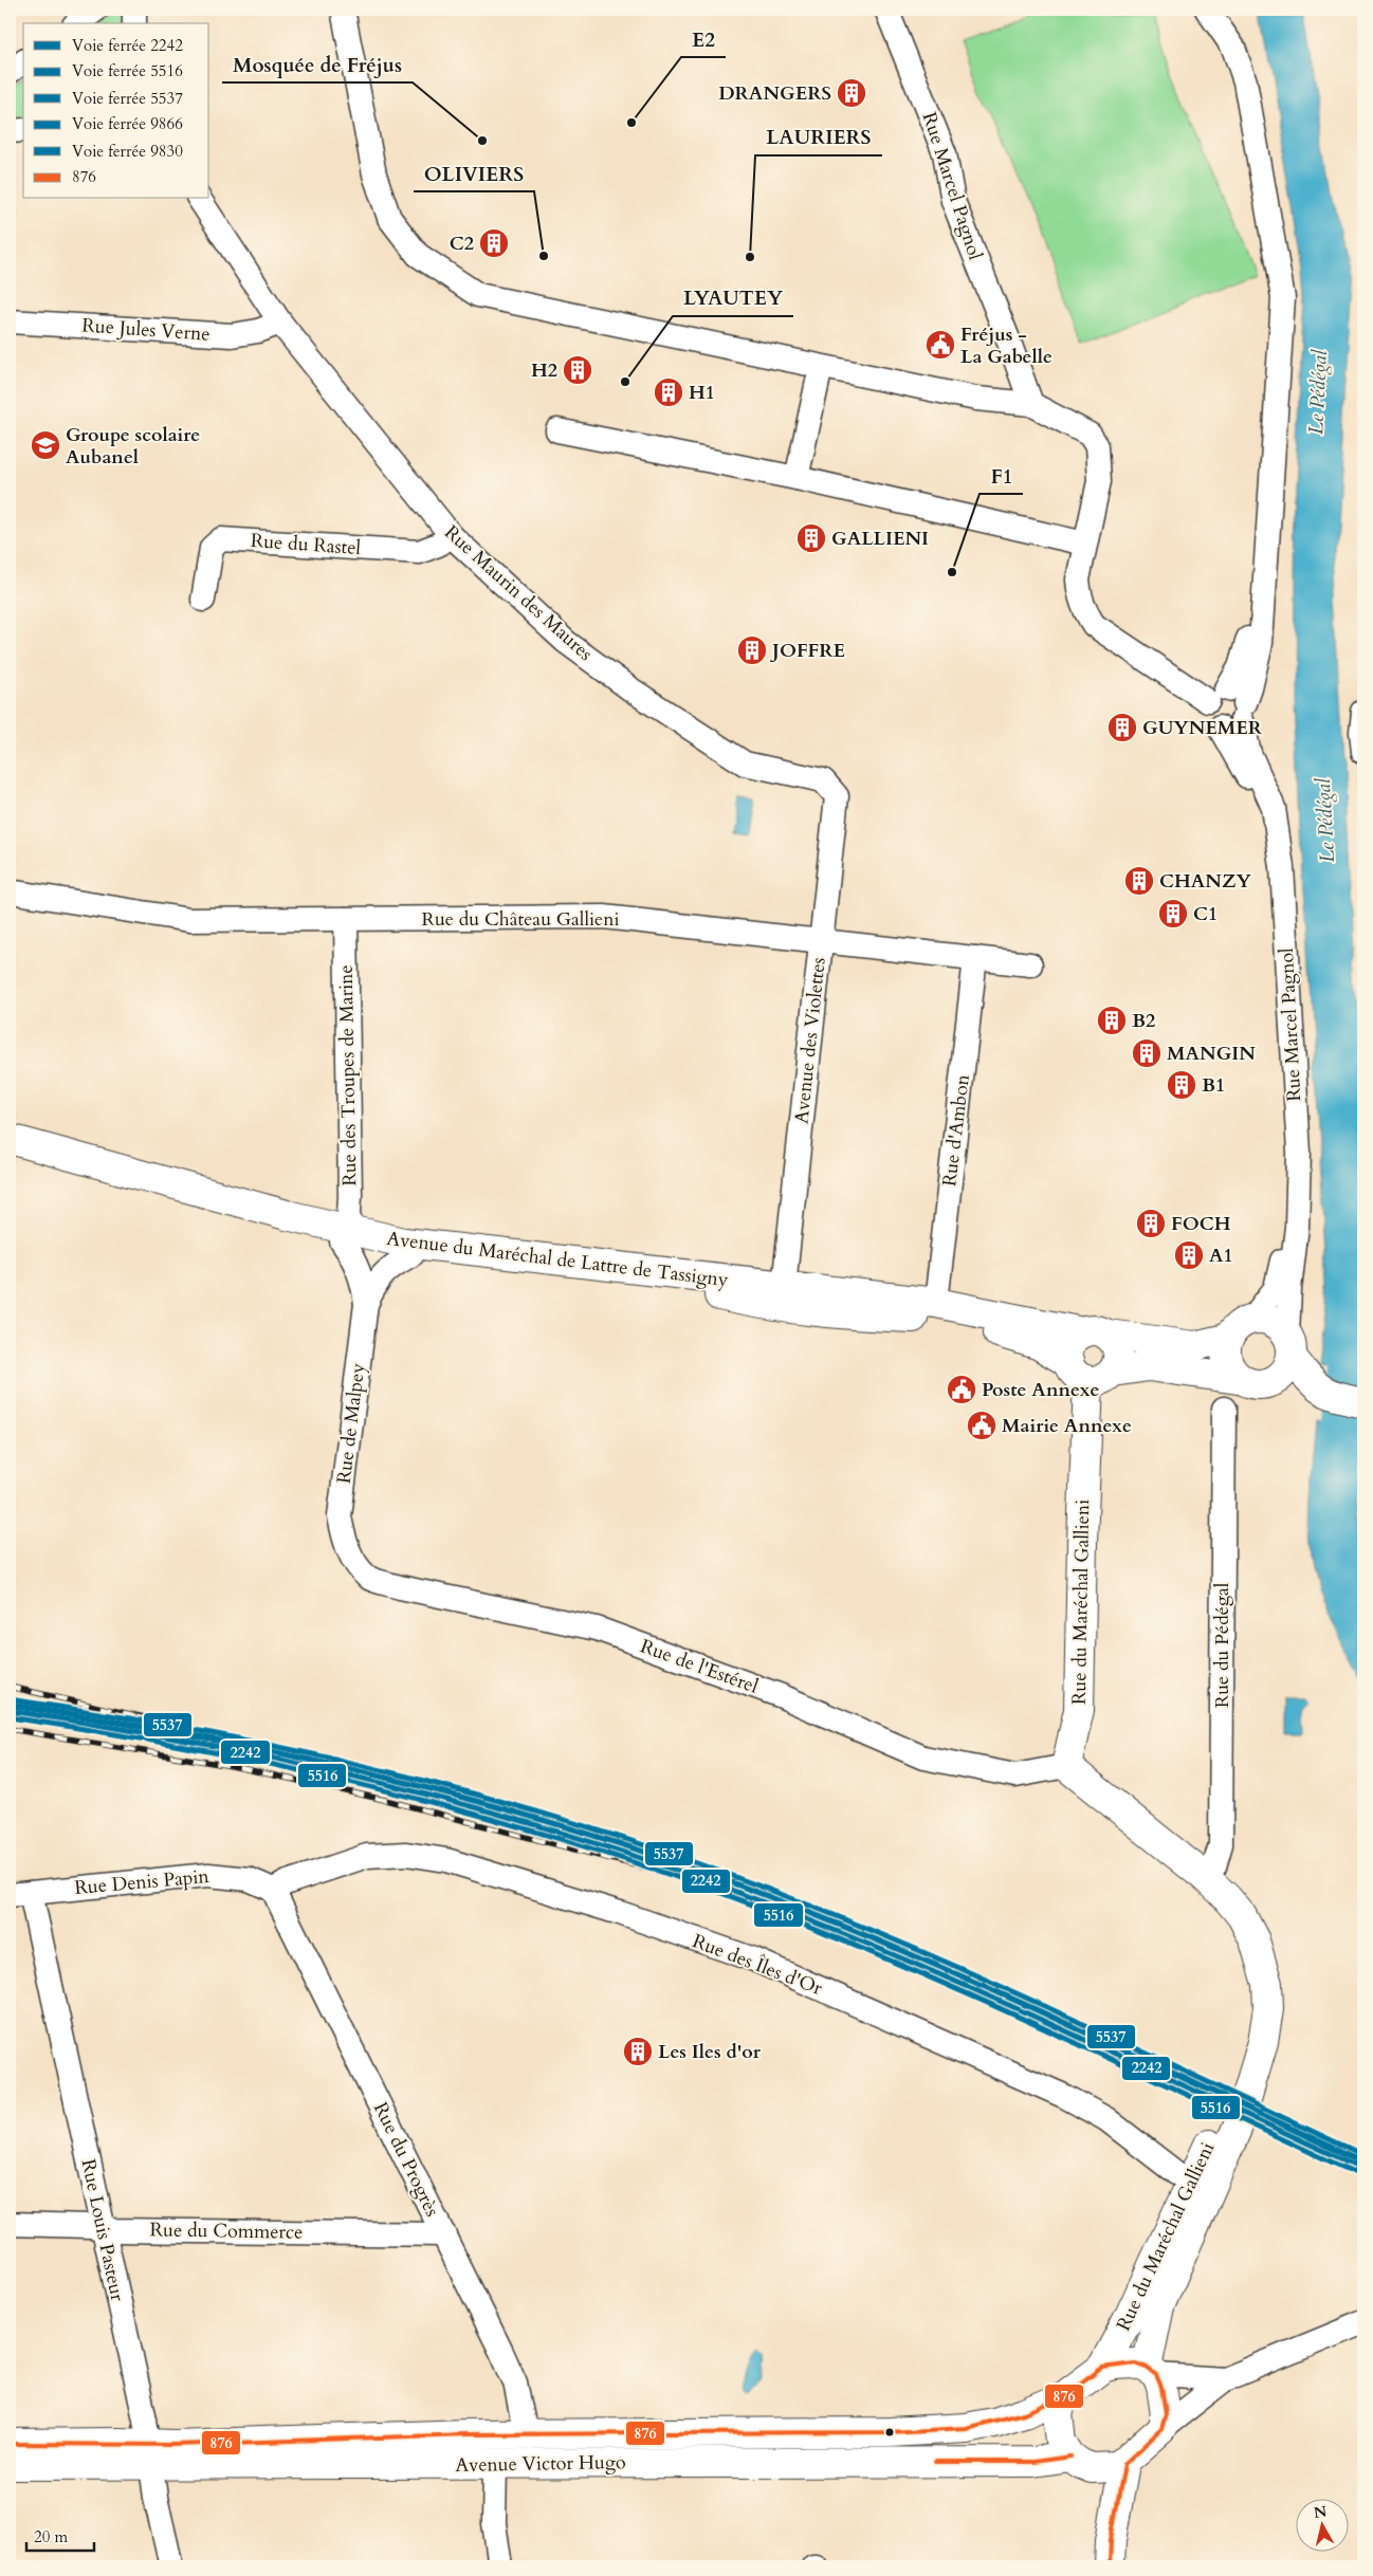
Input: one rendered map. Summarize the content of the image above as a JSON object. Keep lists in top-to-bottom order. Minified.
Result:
{"streets":{"main road":["Avenue du Maréchal de Lattre de Tassigny","Rue du Maréchal Gallieni","Avenue Victor Hugo"],"street":["Rue Marcel Pagnol","Rue Jules Verne","Rue du Rastel","Rue Maurin des Maures","Rue du Château Gallieni","Avenue des Violettes","Rue des Troupes de Marine","Rue d'Ambon","Rue de Malpey","Rue du Pédégal","Rue de l'Estérel","Rue Denis Papin","Rue des Îles d'Or","Rue du Progrès","Rue Louis Pasteur","Rue du Commerce"]},"crossings":[["Rue Marcel Pagnol","Avenue du Maréchal de Lattre de Tassigny"],["Rue Jules Verne","Rue Maurin des Maures"],["Rue du Rastel","Rue Maurin des Maures"],["Rue Maurin des Maures","Avenue des Violettes"],["Rue du Château Gallieni","Avenue des Violettes"],["Rue du Château Gallieni","Rue des Troupes de Marine"],["Rue du Château Gallieni","Rue d'Ambon"],["Avenue des Violettes","Avenue du Maréchal de Lattre de Tassigny"],["Rue des Troupes de Marine","Avenue du Maréchal de Lattre de Tassigny"],["Rue des Troupes de Marine","Rue de Malpey"],["Rue d'Ambon","Avenue du Maréchal de Lattre de Tassigny"],["Avenue du Maréchal de Lattre de Tassigny","Rue de Malpey"],["Avenue du Maréchal de Lattre de Tassigny","Rue du Maréchal Gallieni"],["Rue de Malpey","Rue de l'Estérel"],["Rue du Maréchal Gallieni","Rue du Pédégal"],["Rue du Maréchal Gallieni","Rue de l'Estérel"],["Rue du Maréchal Gallieni","Rue des Îles d'Or"],["Rue du Maréchal Gallieni","Avenue Victor Hugo"],["Rue Denis Papin","Rue des Îles d'Or"],["Rue Denis Papin","Rue du Progrès"],["Rue Denis Papin","Rue Louis Pasteur"],["Rue des Îles d'Or","Rue du Progrès"],["Rue du Progrès","Rue du Commerce"],["Rue du Progrès","Avenue Victor Hugo"],["Rue Louis Pasteur","Rue du Commerce"],["Rue Louis Pasteur","Avenue Victor Hugo"]],"water":["Le Pédégal"],"places":{"building":["DRANGERS","C2","H2","H1","GALLIENI","JOFFRE","GUYNEMER","CHANZY","C1","B2","MANGIN","B1","FOCH","A1","Les Iles d'or"],"other":["E2","Mosquée de Fréjus","OLIVIERS","LAURIERS","LYAUTEY","F1"],"public building":["Fréjus - La Gabelle","Poste Annexe","Mairie Annexe"],"school or university":["Groupe scolaire Aubanel"]},"lines":["rail line 5537","rail line 9866","rail line 9830","rail line 2242","rail line 5516","transit line 876"],"legend":["Voie ferrée 2242","Voie ferrée 5516","Voie ferrée 5537","Voie ferrée 9866","Voie ferrée 9830","876"],"scale_bar":"20 m","north":"top"}
